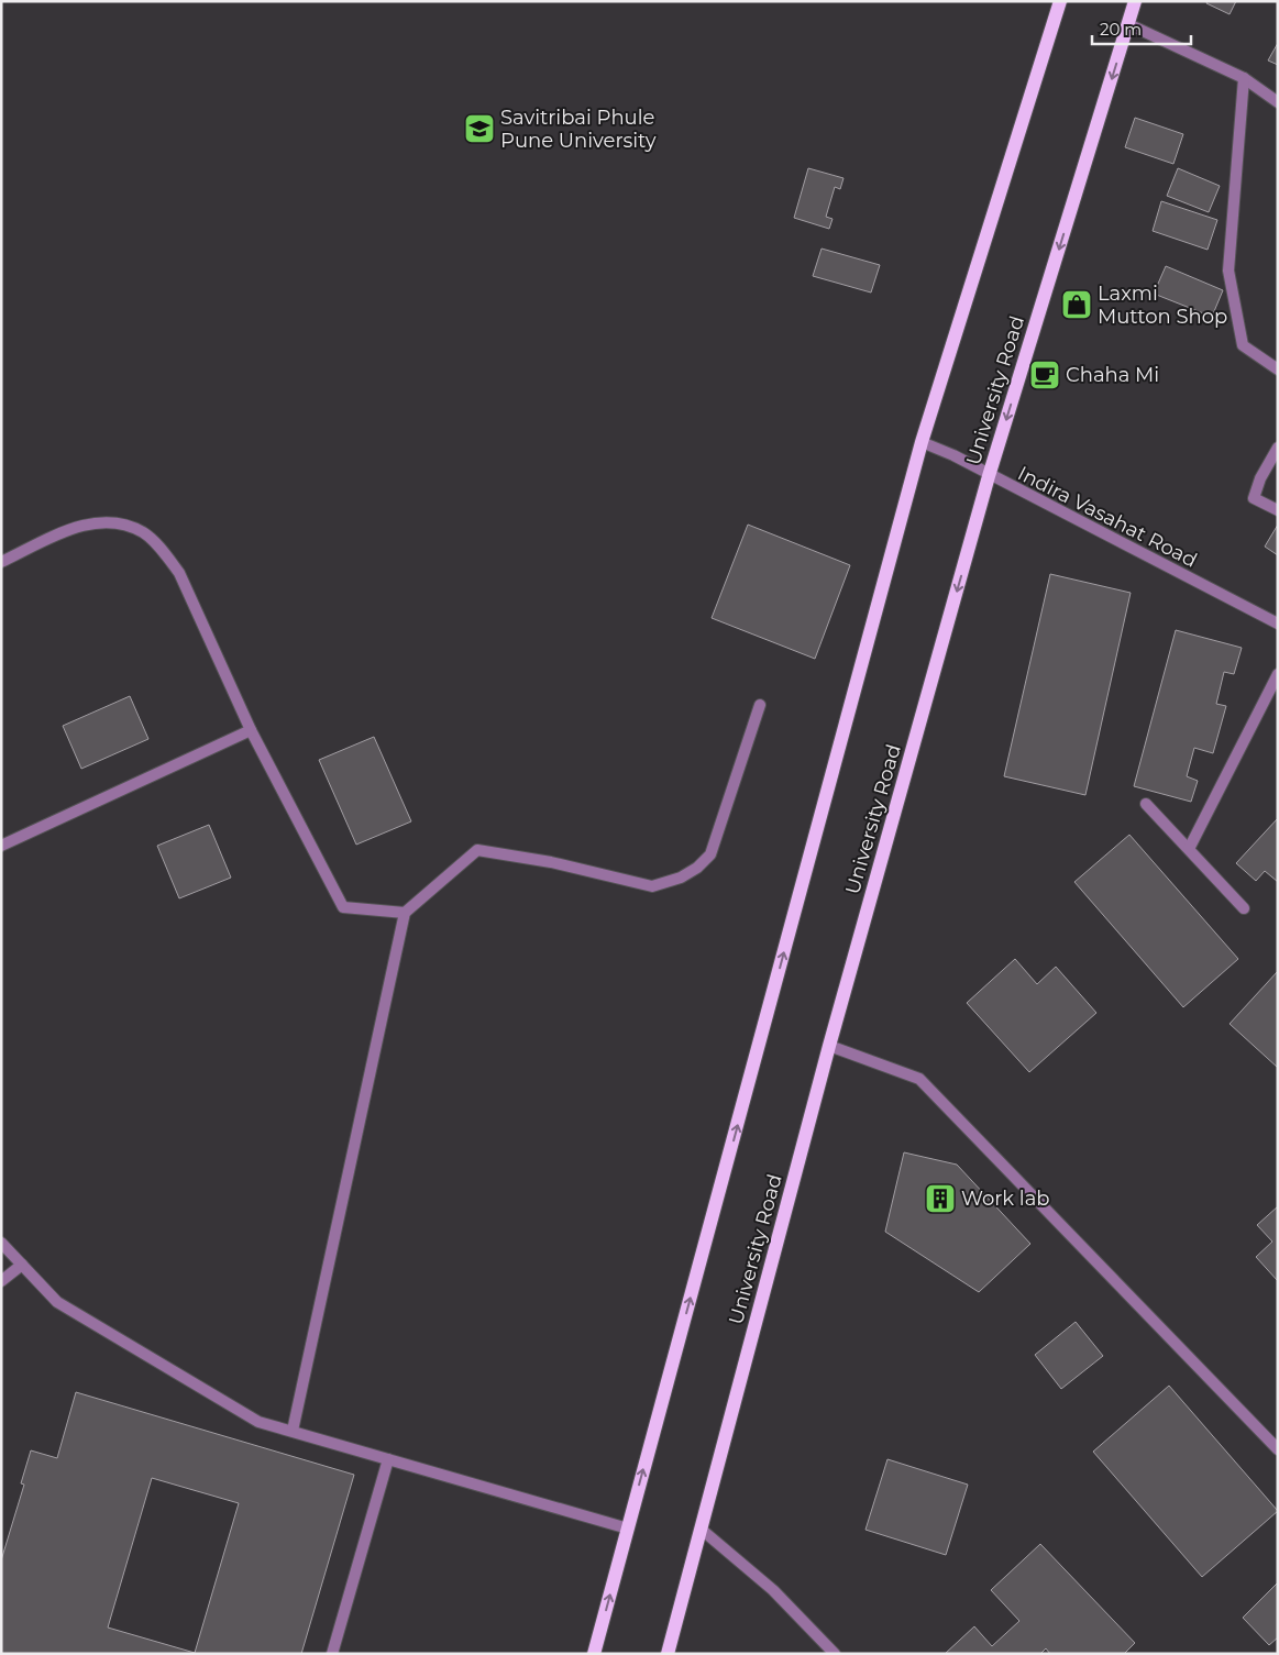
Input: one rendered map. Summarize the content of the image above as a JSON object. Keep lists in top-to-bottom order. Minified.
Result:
{"streets":{"main road":["University Road"],"street":["Indira Vasahat Road"]},"crossings":[["University Road","Indira Vasahat Road"]],"places":{"school or university":["Savitribai Phule Pune University"],"shop":["Laxmi Mutton Shop"],"cafe":["Chaha Mi"],"building":["Work lab"]},"scale_bar":"20 m"}
